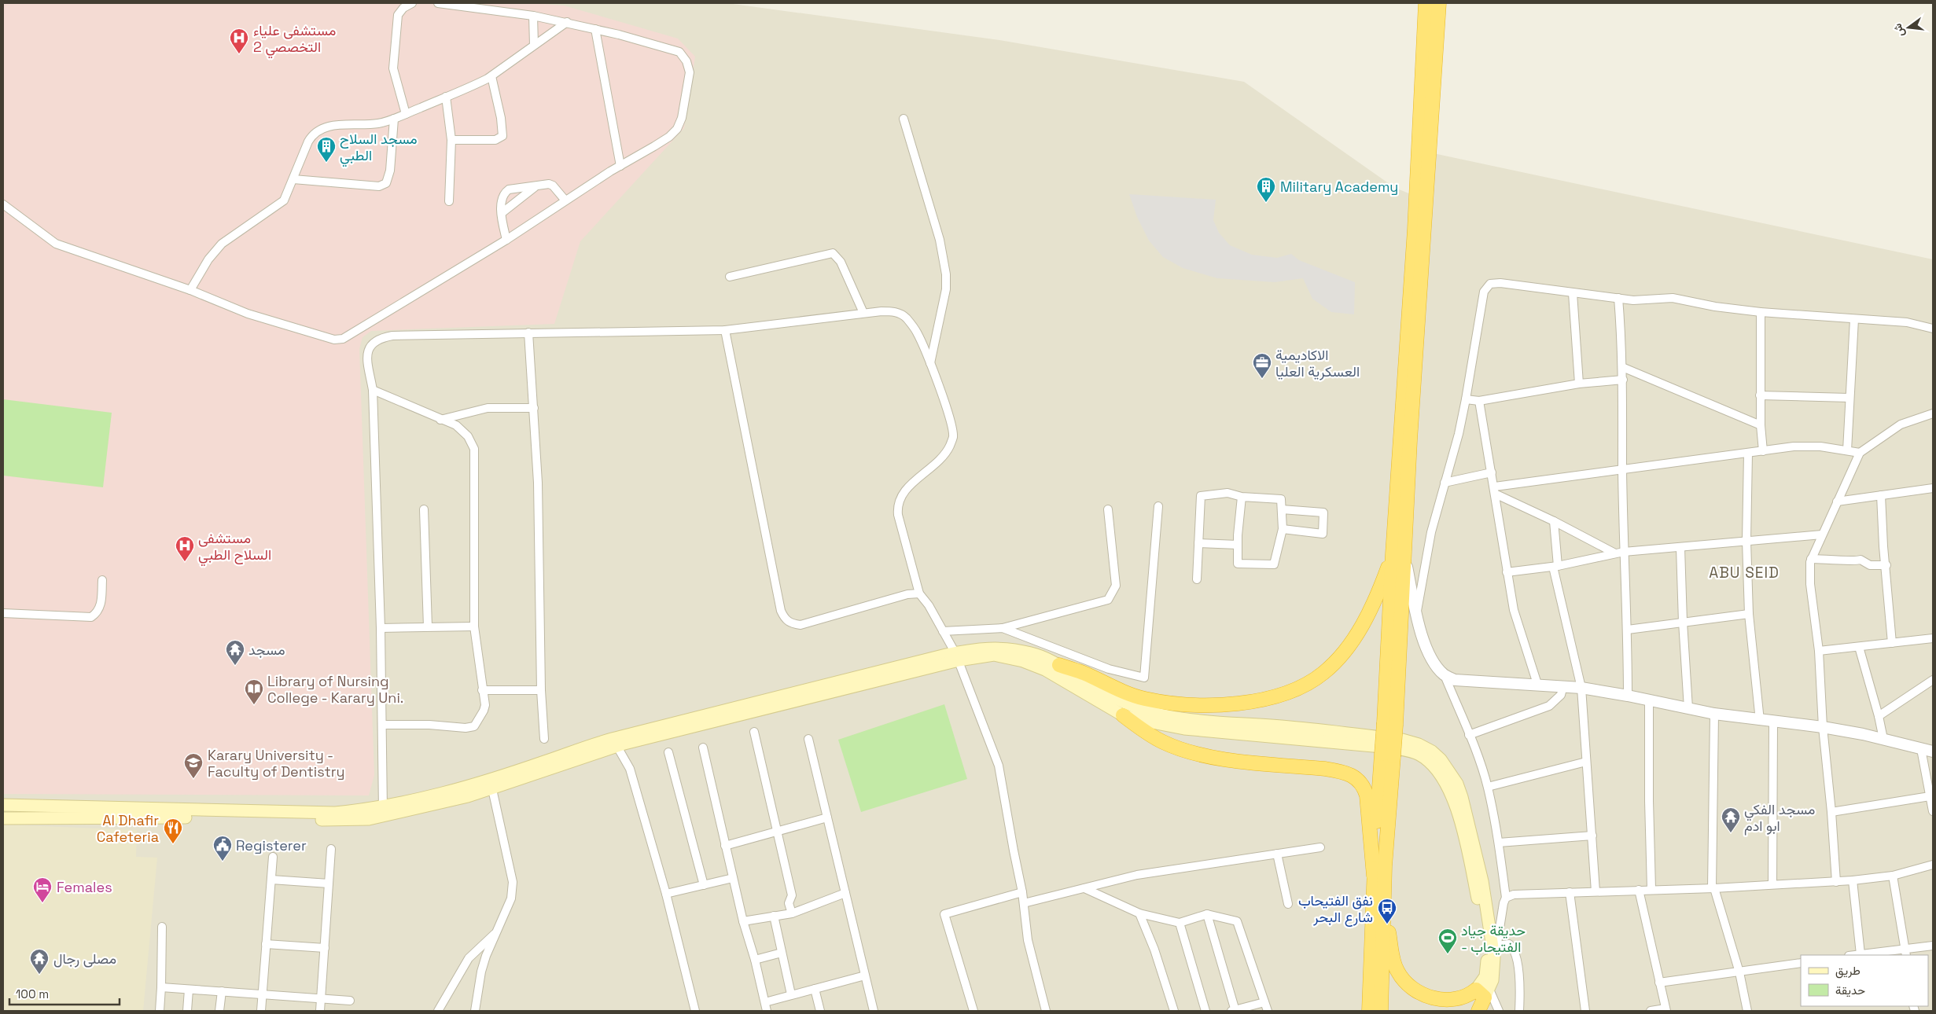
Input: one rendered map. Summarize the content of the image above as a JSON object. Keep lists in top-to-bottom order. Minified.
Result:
{"districts":["ABU SEID"],"places":{"hospital":["مستشفى علياء التخصصي 2","مستشفى السلاح الطبي"],"building":["مسجد السلاح الطبي","Military Academy"],"office":["الاكاديمية العسكرية العليا"],"temple":["مسجد","مسجد الفكي ابو ادم","مصلى رجال"],"library":["Library of Nursing College - Karary Uni."],"school or university":["Karary University - Faculty of Dentistry"],"restaurant":["Al Dhafir Cafeteria"],"public building":["Registerer"],"hotel":["Females"],"bus stop":["نفق الفتيحاب شارع البحر"],"sports":["حديقة جياد - الفتيحاب"]},"legend":["طريق","حديقة"],"scale_bar":"100 m","north":"left"}
